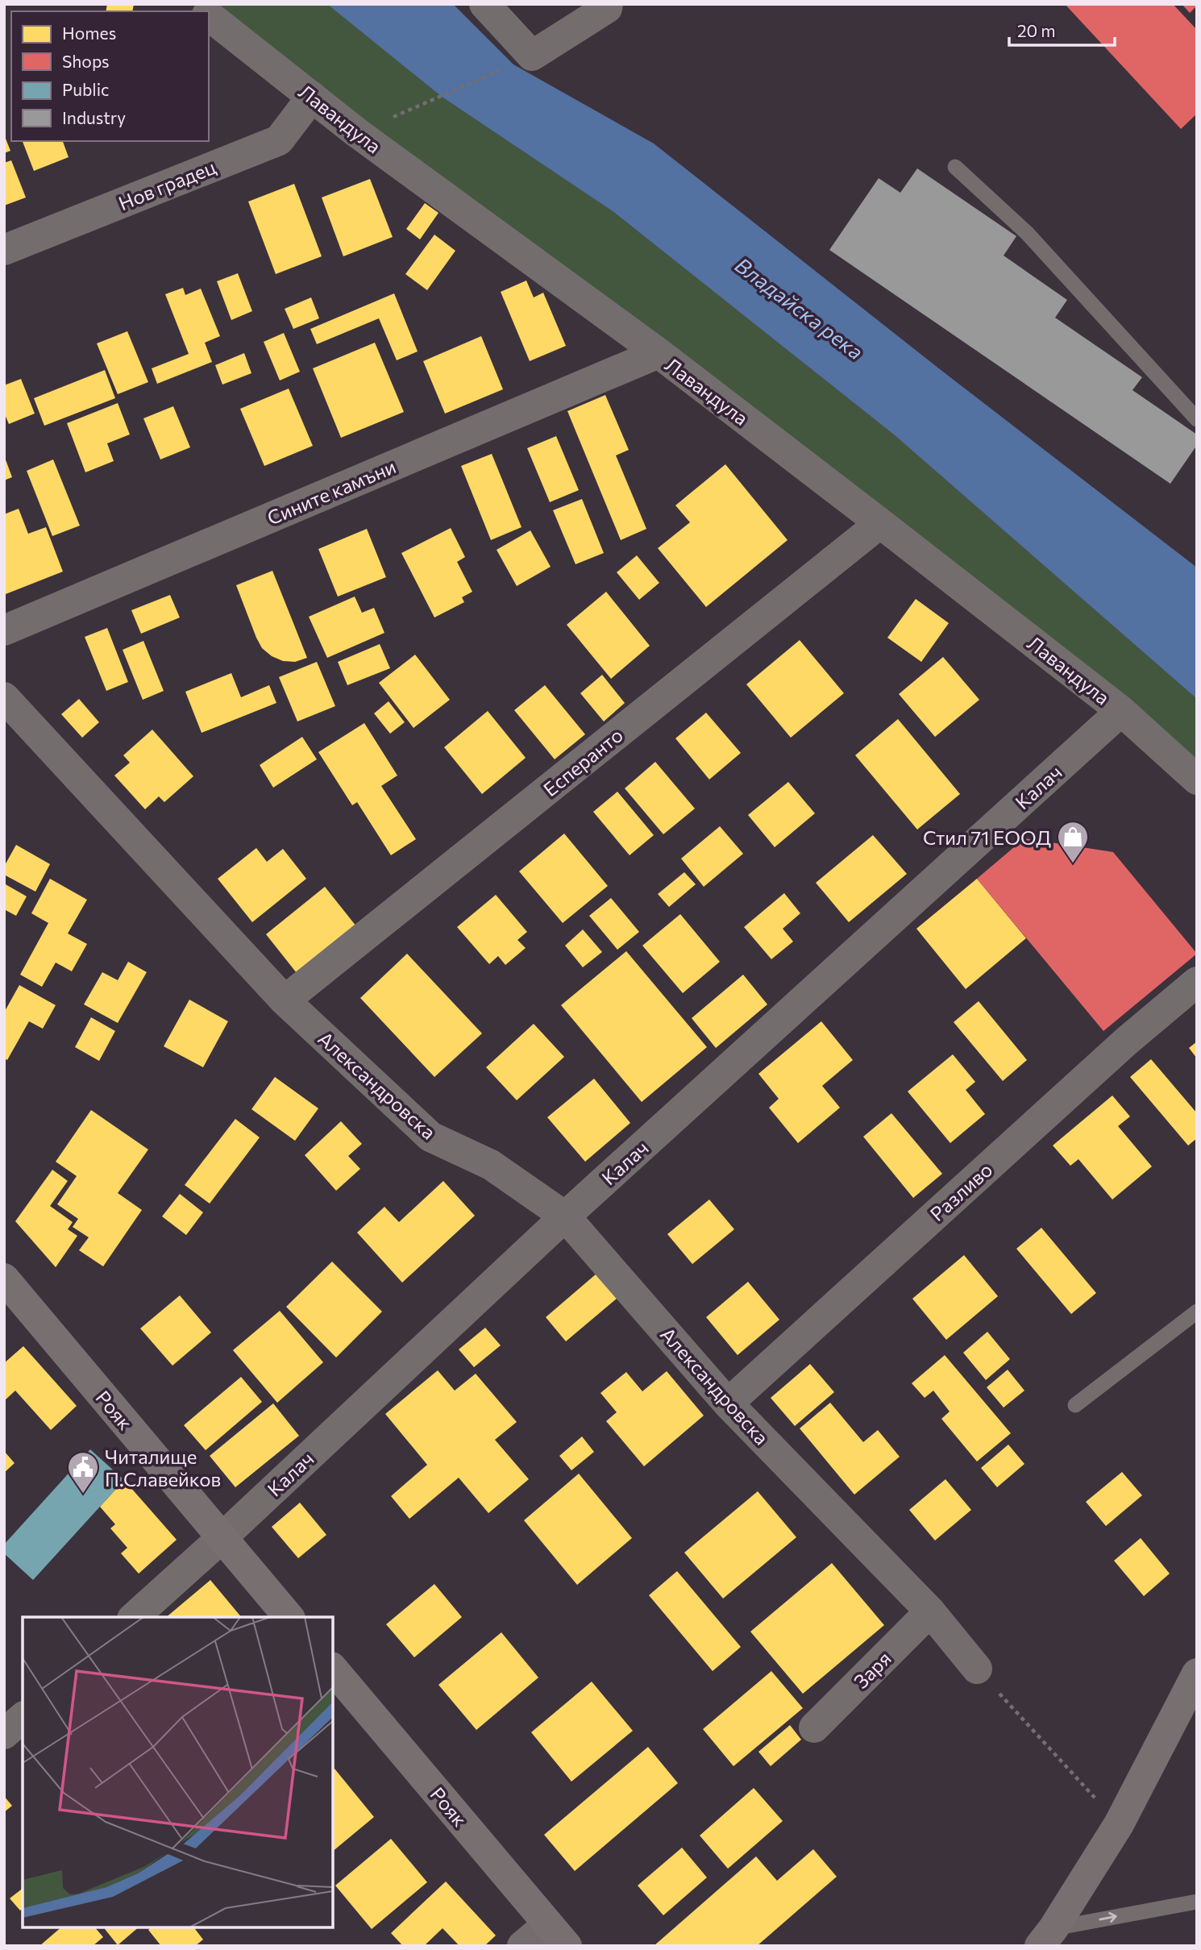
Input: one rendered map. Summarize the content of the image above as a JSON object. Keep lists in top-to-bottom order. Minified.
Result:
{"streets":{"street":["Лавандула","Нов градец","Сините камъни","Есперанто","Калач","Александровска","Разливо","Рояк","Заря"]},"crossings":[["Лавандула","Нов градец"],["Лавандула","Сините камъни"],["Лавандула","Есперанто"],["Лавандула","Калач"],["Есперанто","Александровска"],["Калач","Александровска"],["Калач","Рояк"],["Александровска","Разливо"],["Александровска","Заря"]],"water":["Владайска река"],"places":{"shop":["Стил 71 ЕООД"],"public building":["Читалище П.Славейков"]},"legend":["Homes","Shops","Public","Industry"],"scale_bar":"20 m"}
